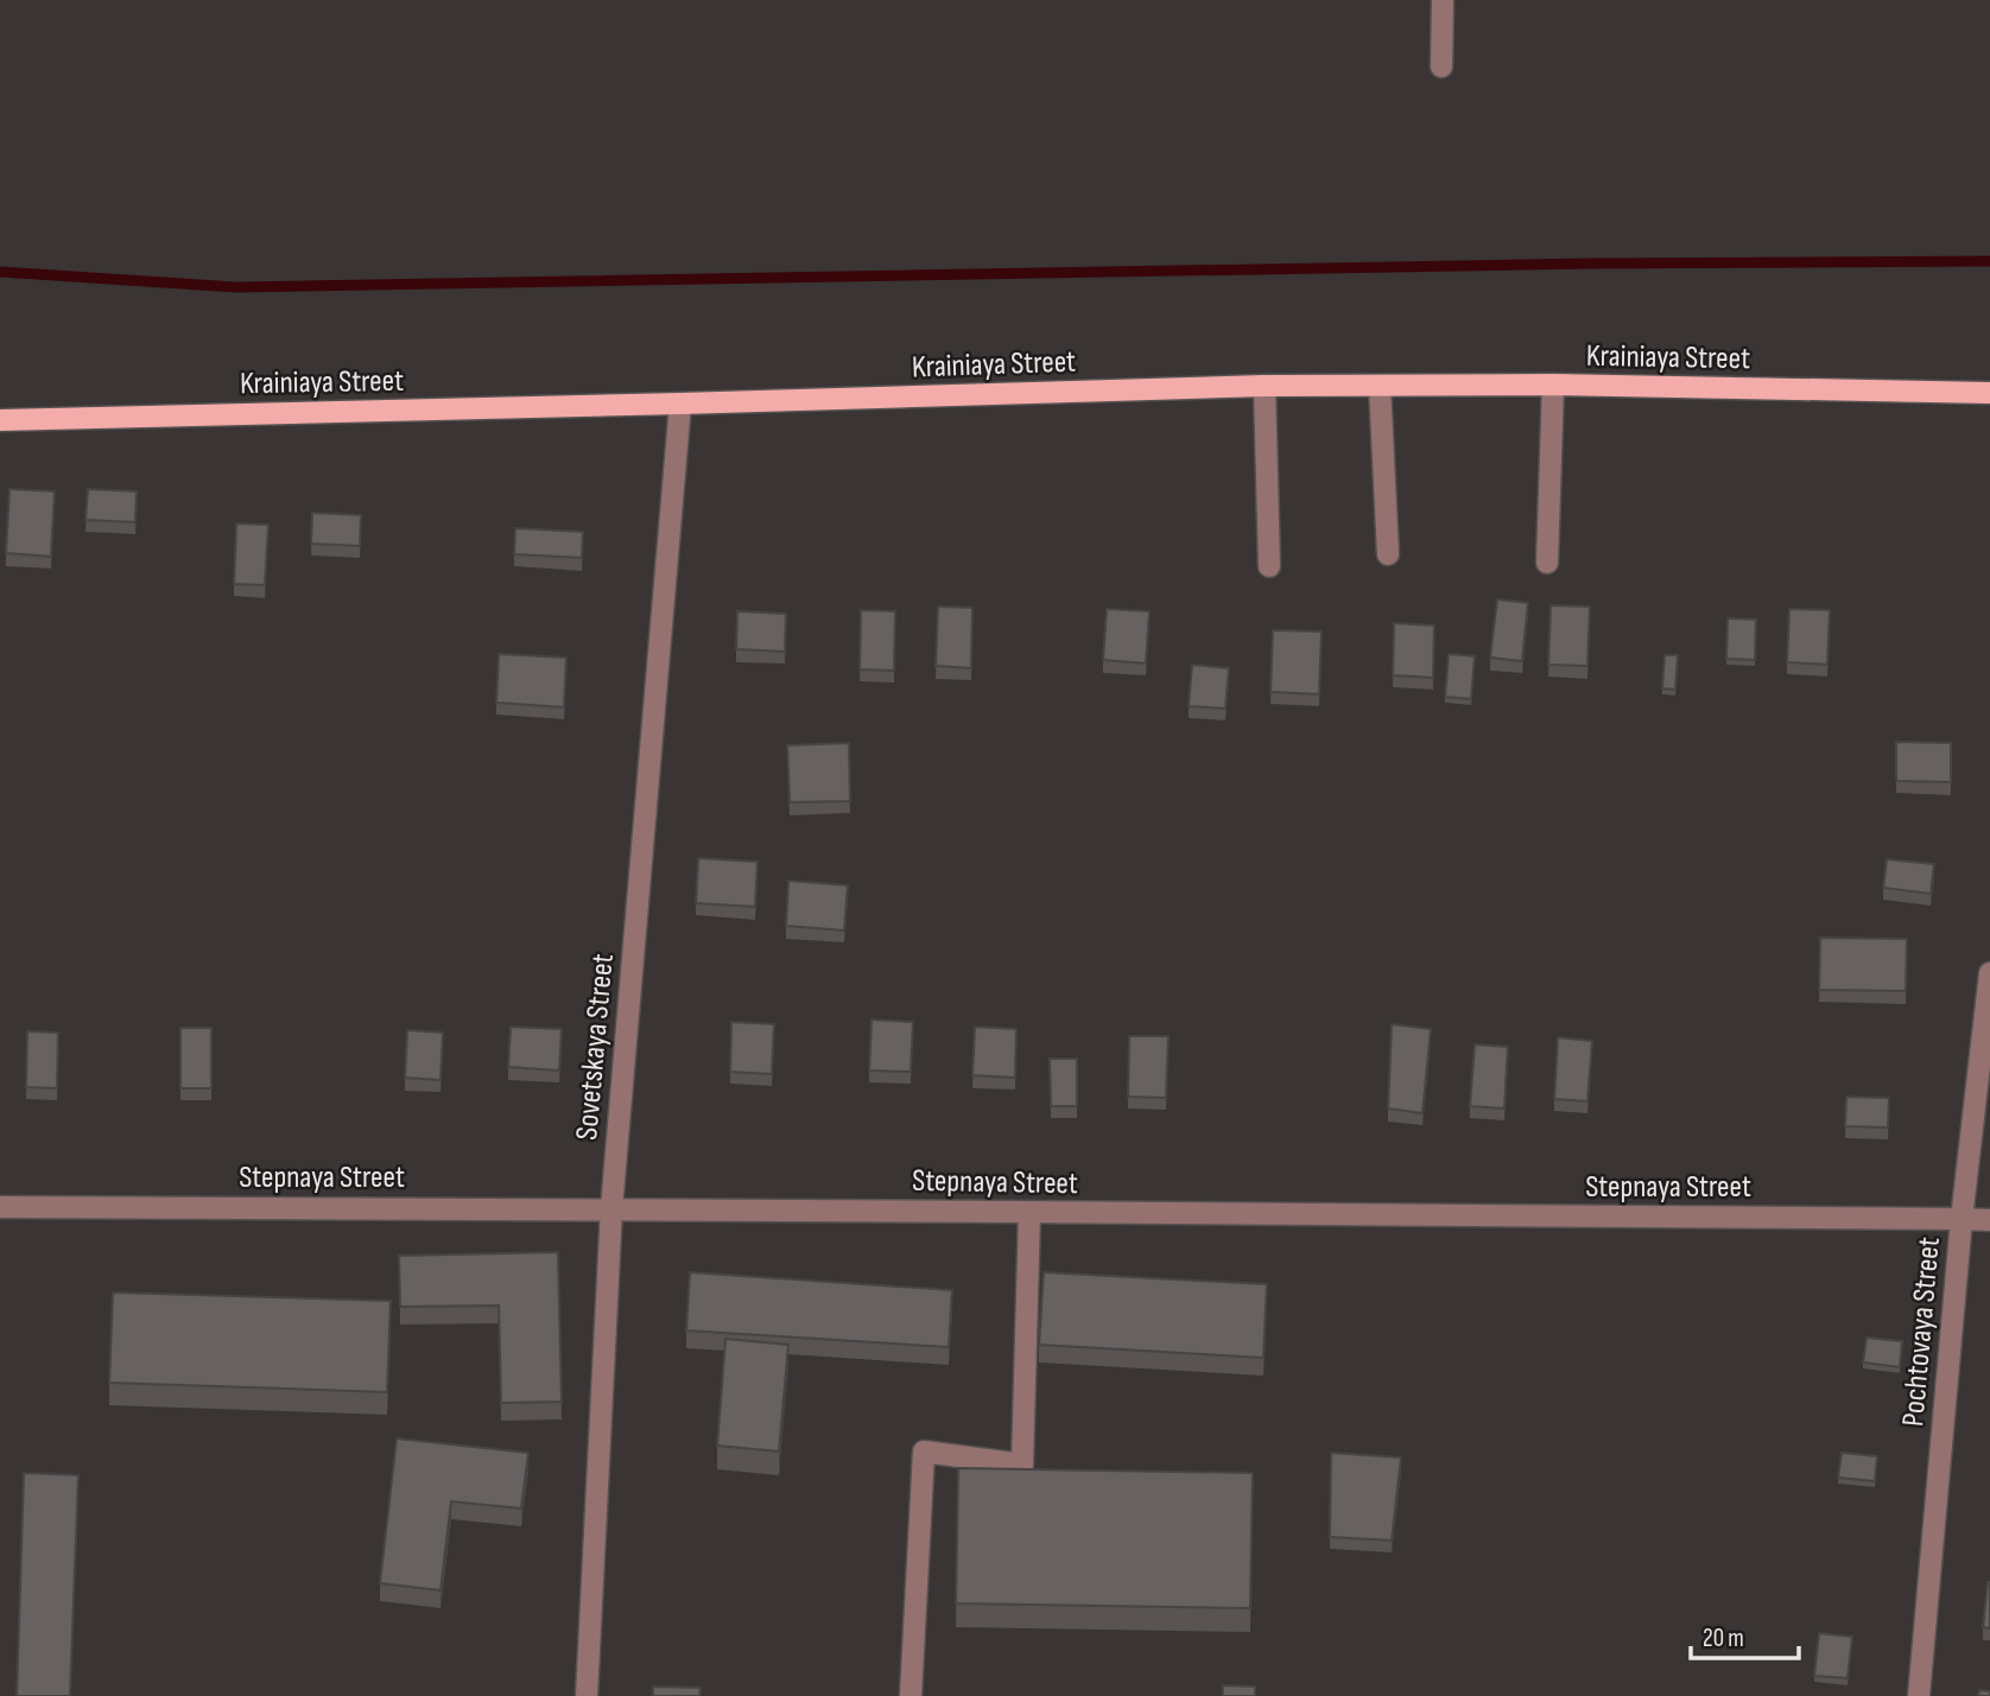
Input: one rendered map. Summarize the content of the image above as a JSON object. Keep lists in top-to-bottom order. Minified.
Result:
{"streets":{"main road":["Krainiaya Street"],"street":["Sovetskaya Street","Stepnaya Street","Pochtovaya Street"]},"crossings":[["Krainiaya Street","Sovetskaya Street"],["Sovetskaya Street","Stepnaya Street"],["Stepnaya Street","Pochtovaya Street"]],"scale_bar":"20 m"}
